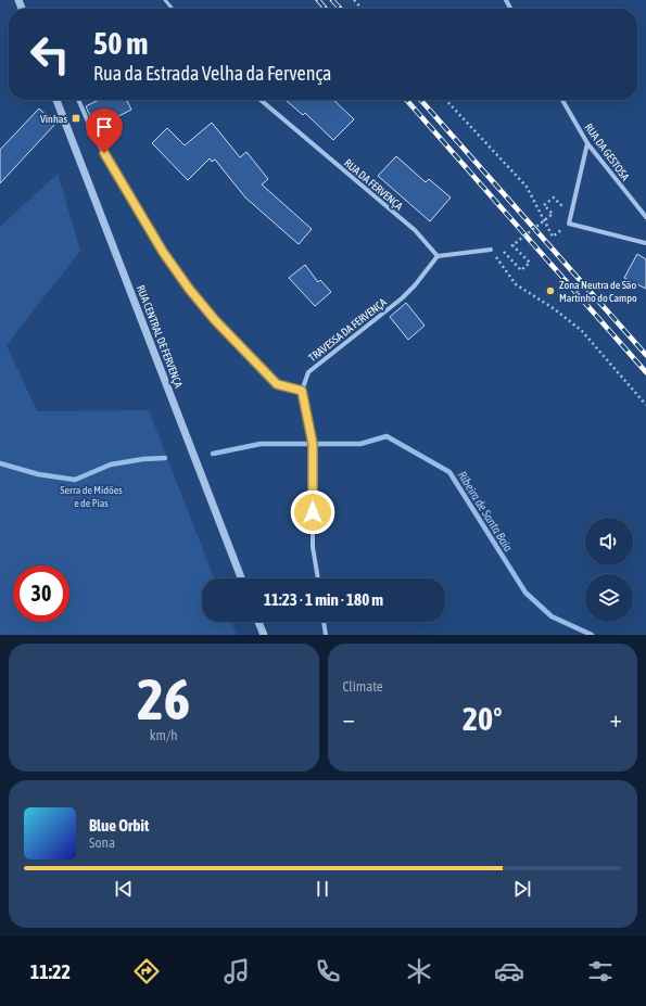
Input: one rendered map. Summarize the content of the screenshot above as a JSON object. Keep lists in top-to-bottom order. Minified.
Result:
{"streets":{"street":["RUA DA GESTOSA","RUA DA FERVENÇA","TRAVESSA DA FERVENÇA","RUA CENTRAL DE FERVENÇA"]},"crossings":[["RUA DA FERVENÇA","TRAVESSA DA FERVENÇA"]],"water":["Ribeira de Santa Baia"],"parks":["Serra de Midões e de Pias"],"places":{"transit":["Vinhas"],"other":["Zona Neutra de São Martinho do Campo"]},"page":{"turn":["50 m","Rua da Estrada Velha da Fervença"],"limit":"30","trip":"11:23 · 1 min · 180 m","tile":[["26","km/h"],"Climate"],"heat":["−","20°","+"],"song":["Blue Orbit","Sona"],"tabs":"11:22"}}
